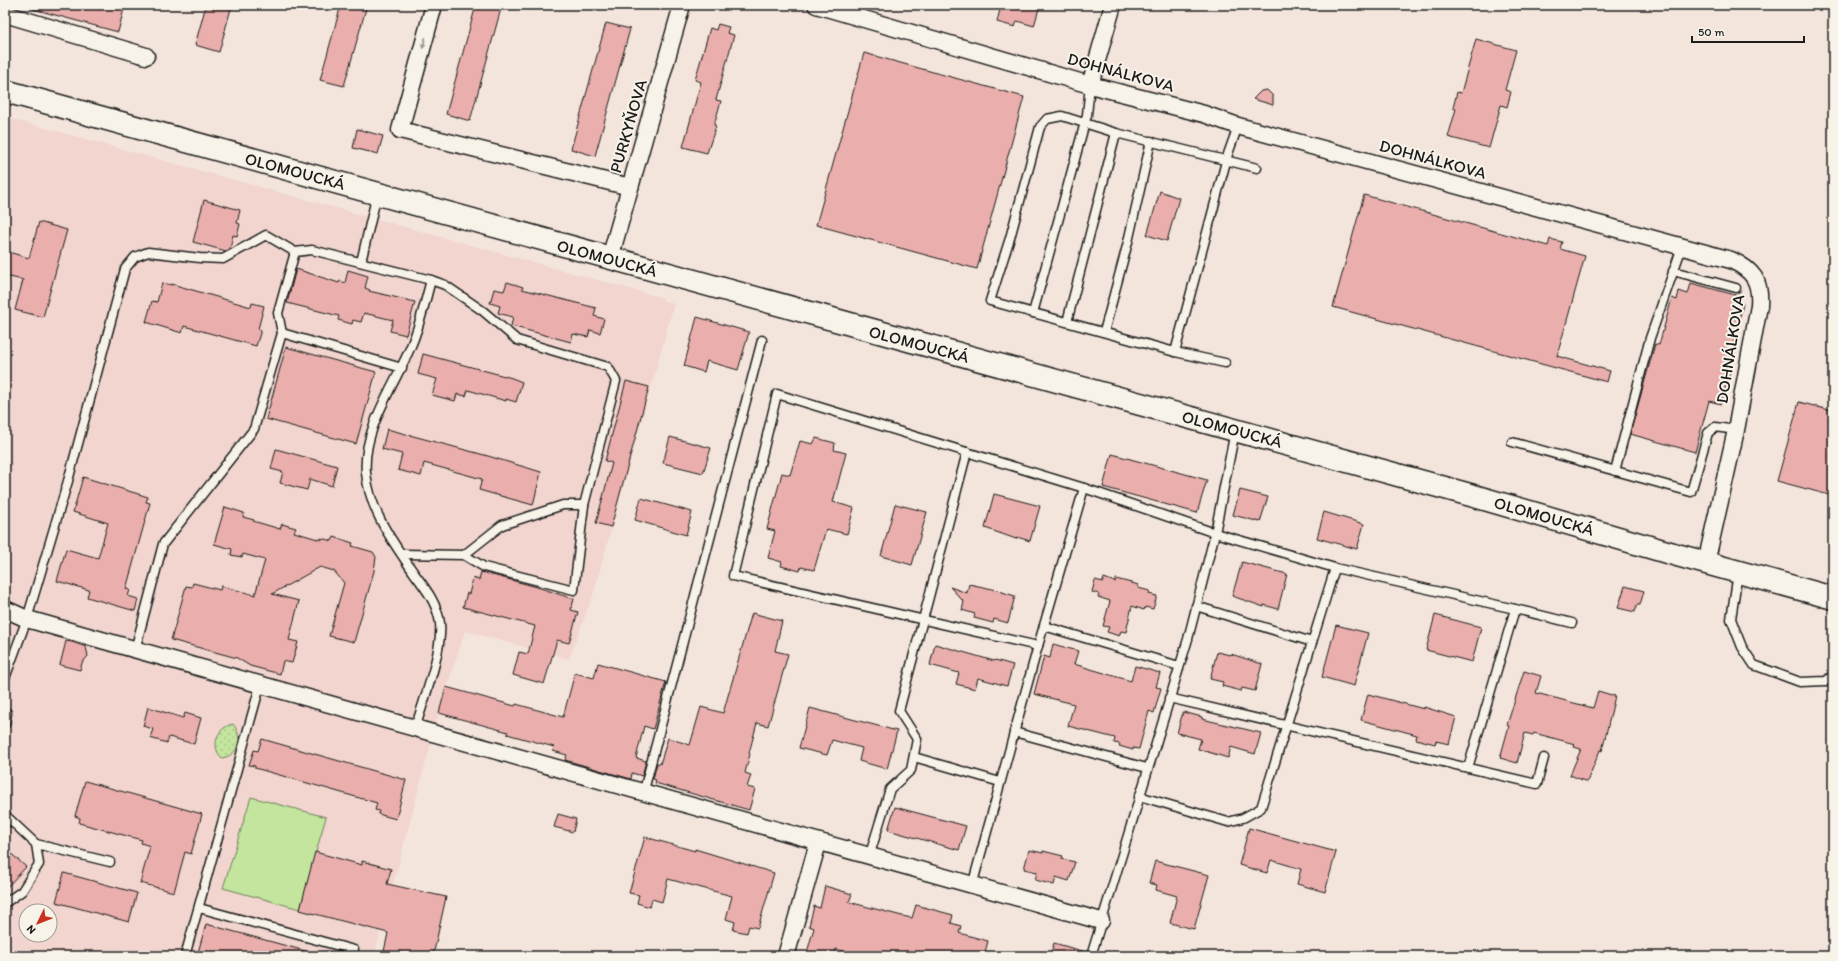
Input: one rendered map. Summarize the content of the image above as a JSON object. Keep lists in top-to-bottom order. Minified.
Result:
{"streets":{"main road":["OLOMOUCKÁ"],"street":["DOHNÁLKOVA","PURKYŇOVA"]},"crossings":[["DOHNÁLKOVA","OLOMOUCKÁ"],["PURKYŇOVA","OLOMOUCKÁ"]],"scale_bar":"50 m","north":"bottom left"}
